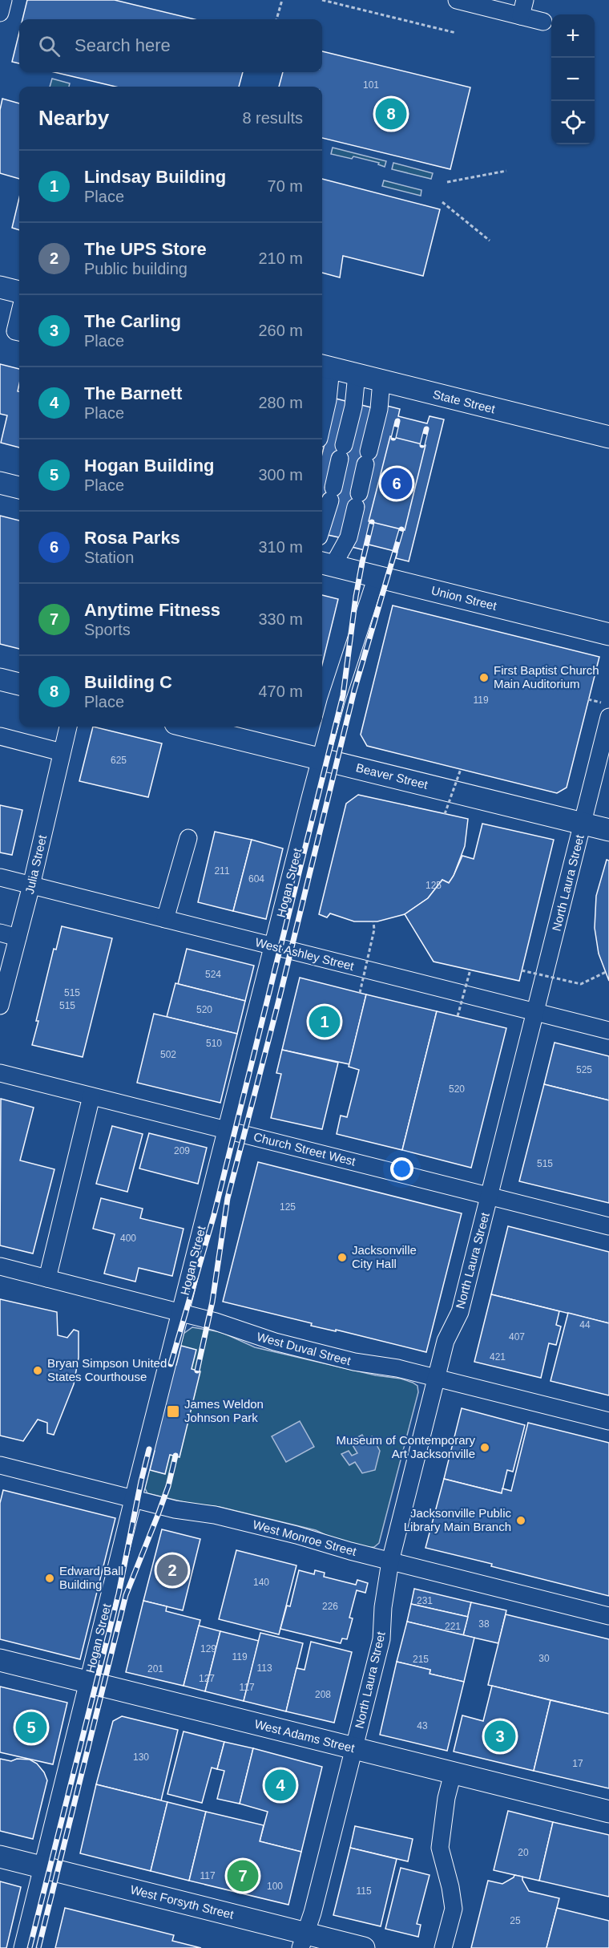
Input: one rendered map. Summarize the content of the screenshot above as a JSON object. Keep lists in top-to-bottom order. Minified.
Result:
{"streets":{"main road":["State Street","Union Street","Beaver Street","West Adams Street","West Forsyth Street"],"street":["Julia Street","Hogan Street","North Laura Street","West Ashley Street","Church Street West","West Duval Street","West Monroe Street"]},"crossings":[["Union Street","Hogan Street"],["Beaver Street","Hogan Street"],["Beaver Street","North Laura Street"],["Julia Street","West Ashley Street"],["Hogan Street","West Ashley Street"],["Hogan Street","Church Street West"],["Hogan Street","West Duval Street"],["Hogan Street","West Monroe Street"],["Hogan Street","West Adams Street"],["Hogan Street","West Forsyth Street"],["North Laura Street","West Ashley Street"],["North Laura Street","Church Street West"],["North Laura Street","West Duval Street"],["North Laura Street","West Monroe Street"],["North Laura Street","West Adams Street"],["North Laura Street","West Forsyth Street"]],"places":{"other":["First Baptist Church Main Auditorium","Jacksonville City Hall","Bryan Simpson United States Courthouse","Museum of Contemporary Art Jacksonville","Jacksonville Public Library Main Branch","Edward Ball Building"],"transit":["James Weldon Johnson Park"]},"house_numbers":["101","119","625","211","604","125","524","515","515","520","510","502","525","520","209","515","125","400","44","407","421","140","231","226","38","221","129","119","30","215","113","201","127","117","208","43","130","17","20","117","100","115","25"],"page":{"map_buttons":["+","−"],"search":"Search here","heading":["Nearby","8 results"],"pins":["8","6","1","2","5","3","4","7"],"list":[{"mark":"1","name":"Lindsay Building","note":"Place","value":"70 m"},{"mark":"2","name":"The UPS Store","note":"Public building","value":"210 m"},{"mark":"3","name":"The Carling","note":"Place","value":"260 m"},{"mark":"4","name":"The Barnett","note":"Place","value":"280 m"},{"mark":"5","name":"Hogan Building","note":"Place","value":"300 m"},{"mark":"6","name":"Rosa Parks","note":"Station","value":"310 m"},{"mark":"7","name":"Anytime Fitness","note":"Sports","value":"330 m"},{"mark":"8","name":"Building C","note":"Place","value":"470 m"}]}}
